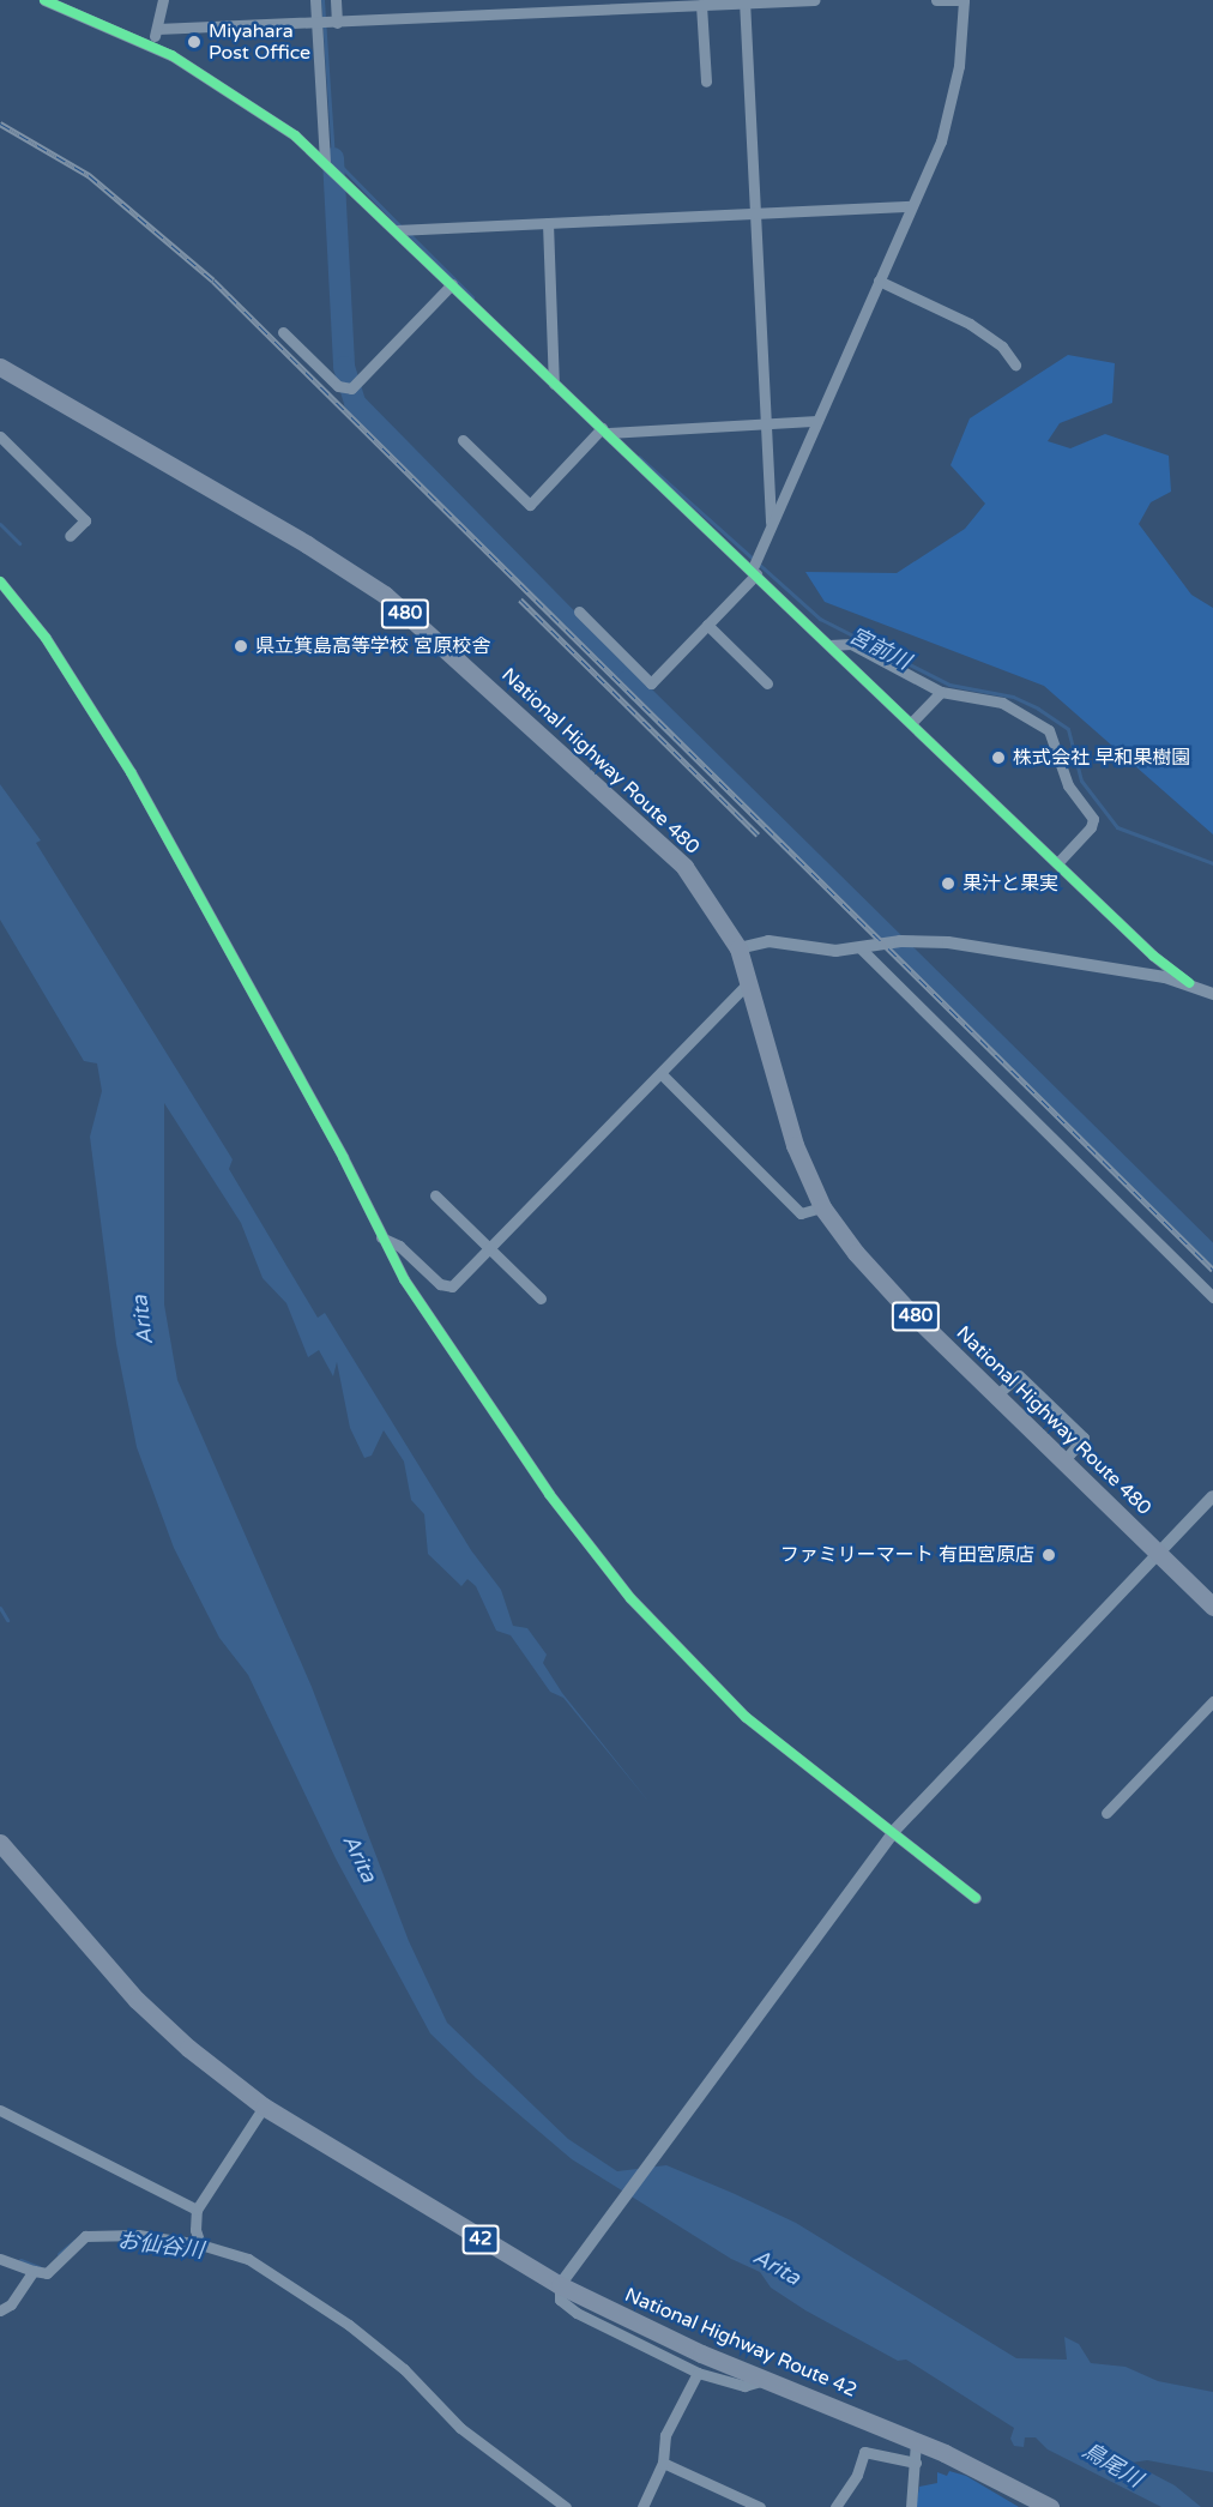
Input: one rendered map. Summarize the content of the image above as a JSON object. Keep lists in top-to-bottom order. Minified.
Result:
{"streets":{"highway":["480","National Highway Route 480","42","National Highway Route 42"]},"water":["宮前川","Arita","お仙谷川","鳥尾川"],"places":["Miyahara Post Office","県立箕島高等学校 宮原校舎","株式会社 早和果樹園","果汁と果実","ファミリーマート 有田宮原店"]}
